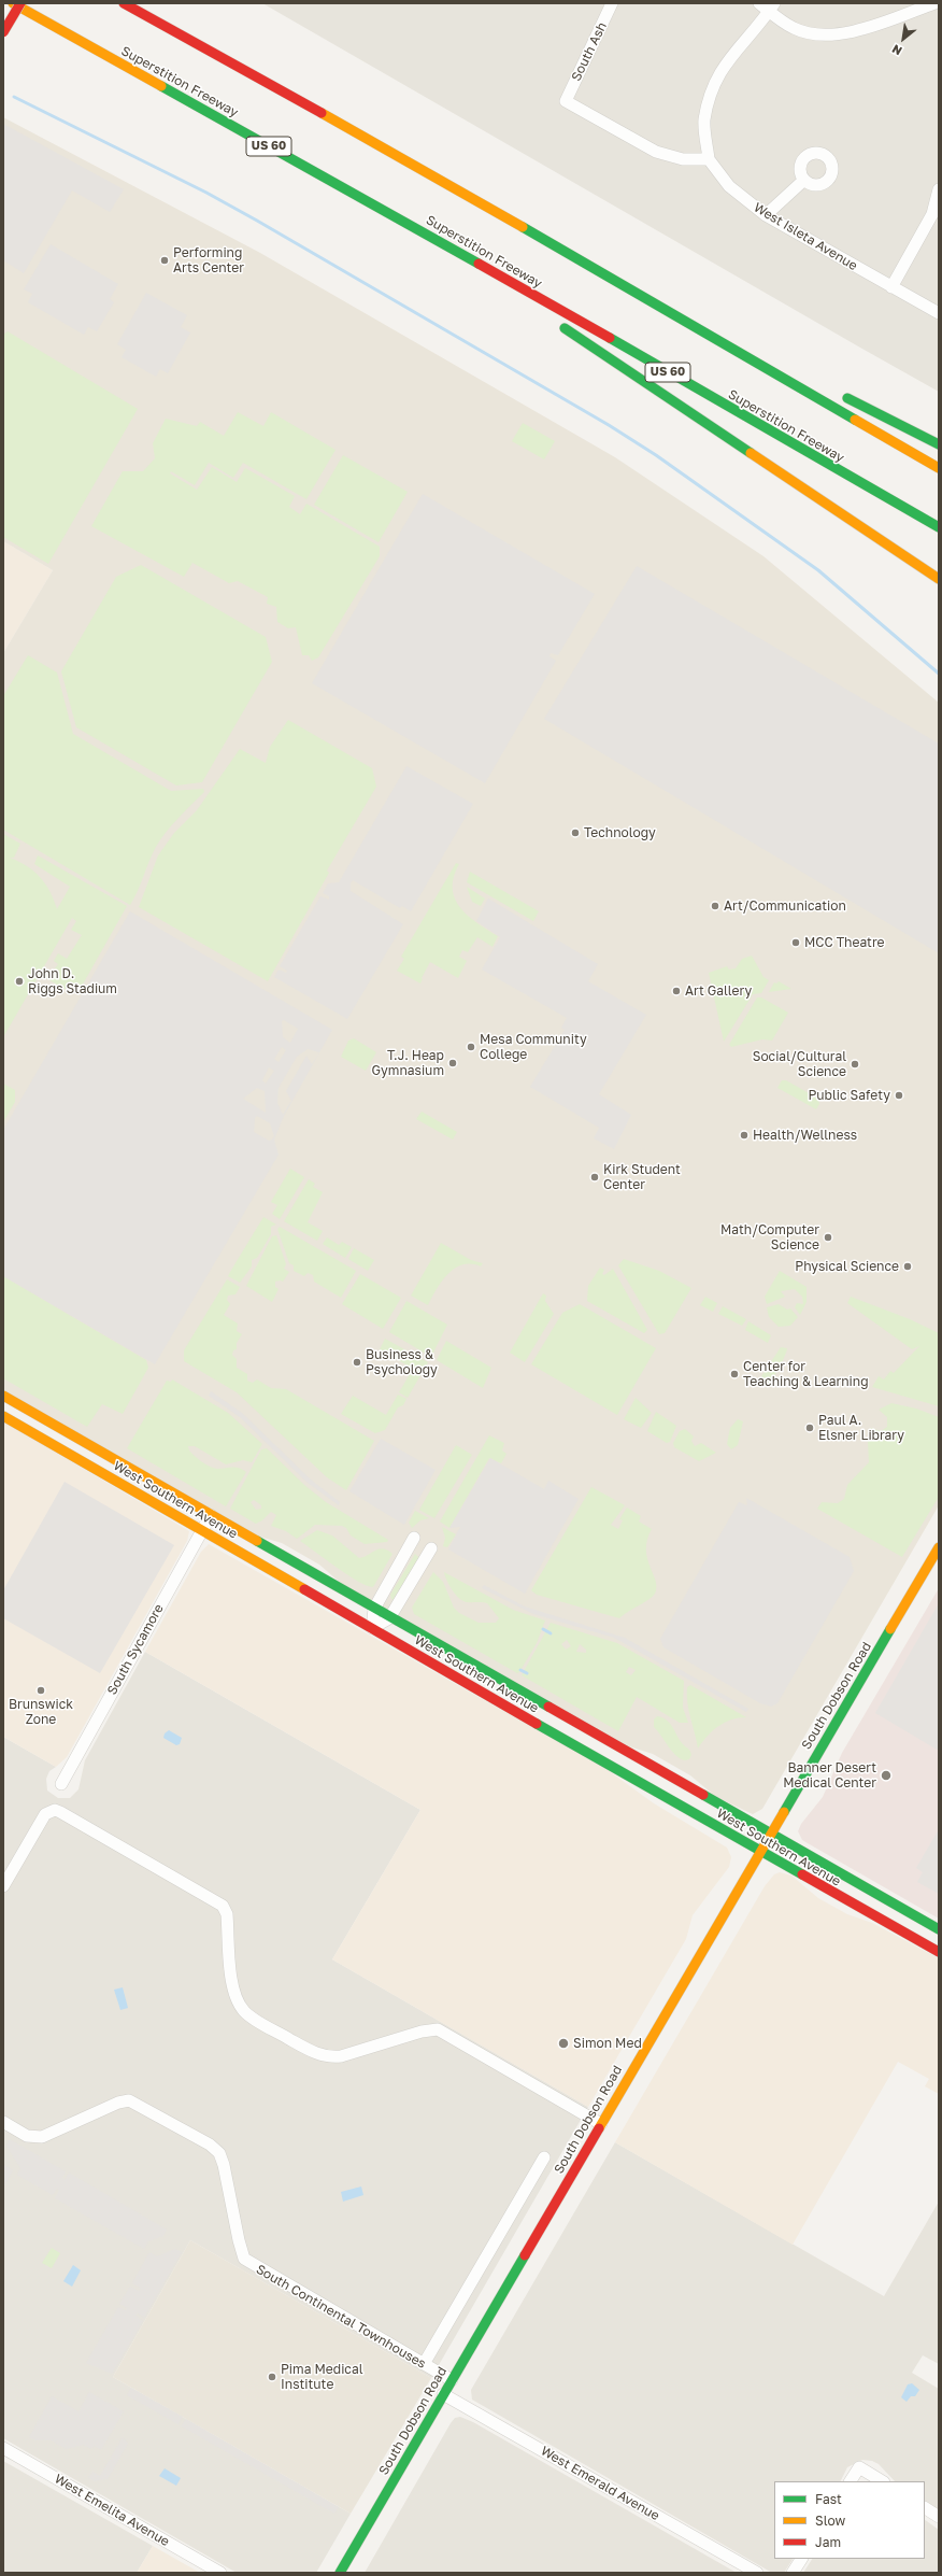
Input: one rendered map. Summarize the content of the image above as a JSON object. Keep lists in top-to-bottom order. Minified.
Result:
{"streets":{"main road":["Superstition Freeway","US 60","West Southern Avenue","South Dobson Road"],"street":["South Ash","West Isleta Avenue","South Sycamore","South Continental Townhouses","West Emerald Avenue","West Emelita Avenue"]},"crossings":[["South Ash","West Isleta Avenue"],["West Southern Avenue","South Sycamore"],["West Southern Avenue","South Dobson Road"],["South Dobson Road","South Continental Townhouses"],["South Dobson Road","West Emerald Avenue"]],"places":["Performing Arts Center","Technology","Art/Communication","MCC Theatre","John D. Riggs Stadium","Art Gallery","Mesa Community College","T.J. Heap Gymnasium","Social/Cultural Science","Public Safety","Health/Wellness","Kirk Student Center","Math/Computer Science","Physical Science","Business & Psychology","Center for Teaching & Learning","Paul A. Elsner Library","Brunswick Zone","Banner Desert Medical Center","Simon Med","Pima Medical Institute"],"legend":["Fast","Slow","Jam"],"north":"bottom left"}
